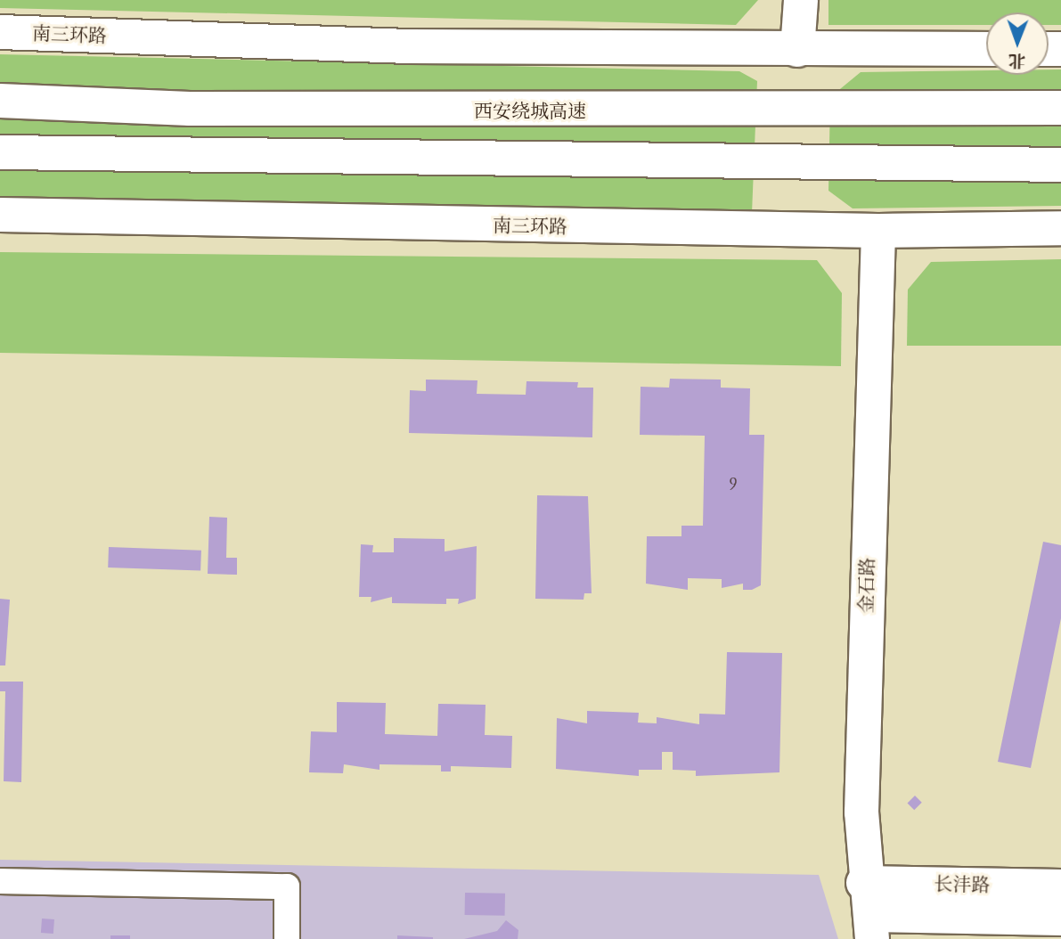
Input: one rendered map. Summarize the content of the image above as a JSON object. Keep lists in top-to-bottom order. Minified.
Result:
{"streets":{"main road":["南三环路","西安绕城高速","金石路","长沣路"]},"crossings":[["南三环路","金石路"],["金石路","长沣路"]],"house_numbers":["9"],"north":"bottom"}
